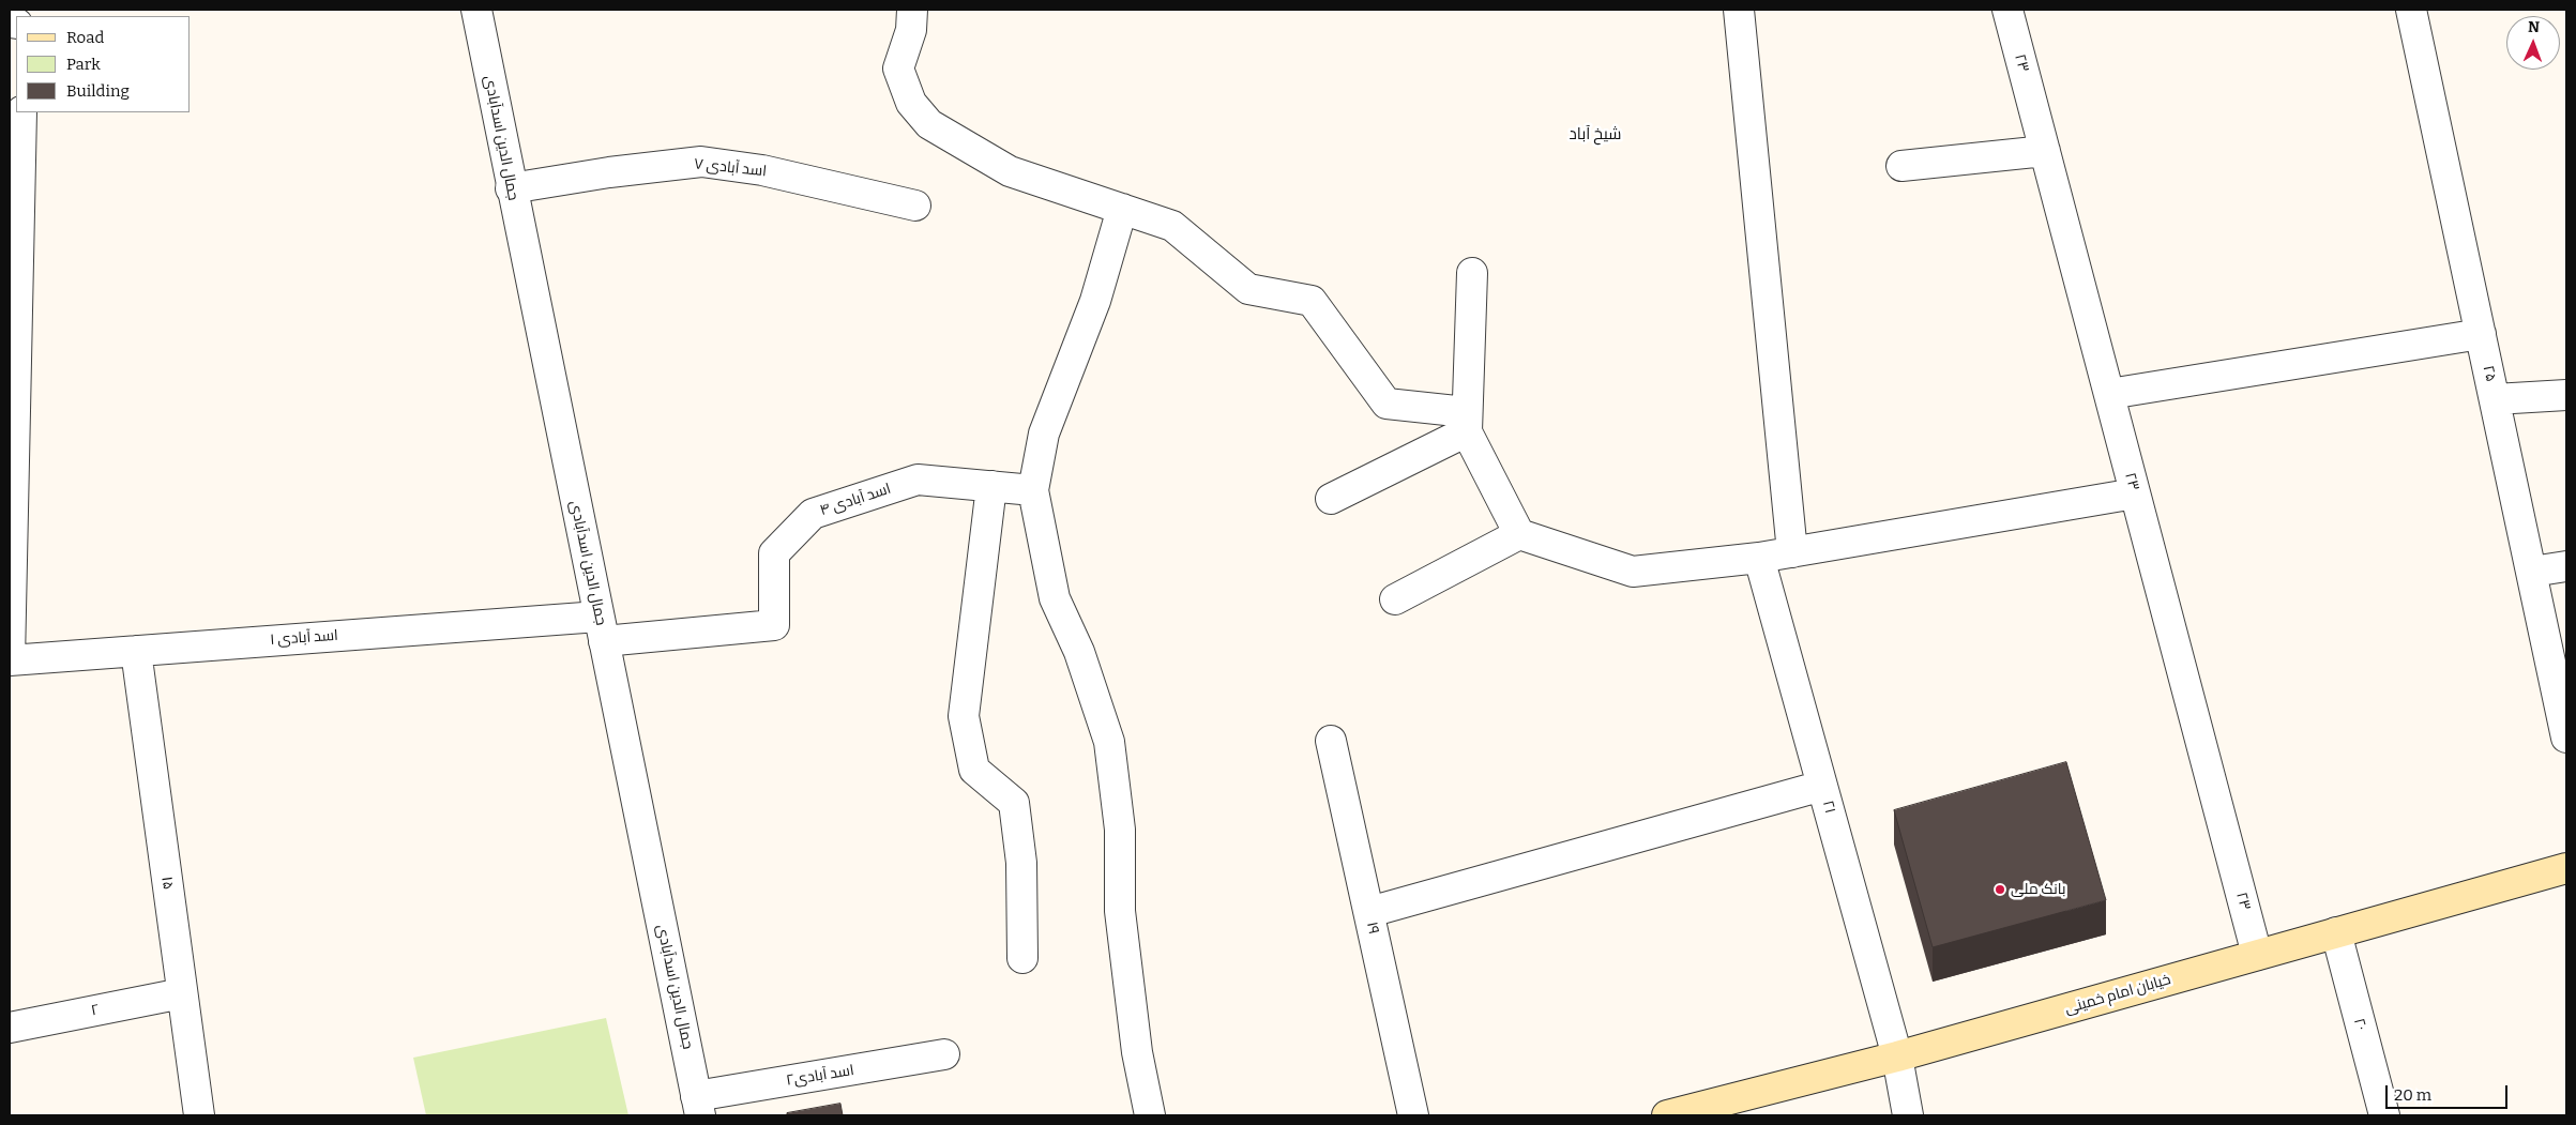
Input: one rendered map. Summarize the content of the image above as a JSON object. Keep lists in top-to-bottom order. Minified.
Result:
{"streets":{"main road":["خیابان امام خمینی"],"street":["۲۳","جمال الدین اسدآبادی","اسد آبادی ۷","۲۵","اسد آبادی ۴","اسد آبادی ۱","۲۱","۱۵","۱۹","۲","۲۰","اسد آبادی۲"]},"crossings":[["۲۳","خیابان امام خمینی"],["جمال الدین اسدآبادی","اسد آبادی ۷"],["جمال الدین اسدآبادی","اسد آبادی ۴"],["جمال الدین اسدآبادی","اسد آبادی ۱"],["جمال الدین اسدآبادی","اسد آبادی۲"],["اسد آبادی ۴","اسد آبادی ۱"],["اسد آبادی ۱","۱۵"],["۲۱","خیابان امام خمینی"],["۱۵","۲"],["خیابان امام خمینی","۲۰"]],"districts":["شیخ آباد"],"places":["بانک ملی"],"legend":["Road","Park","Building"],"scale_bar":"20 m","north":"top"}
